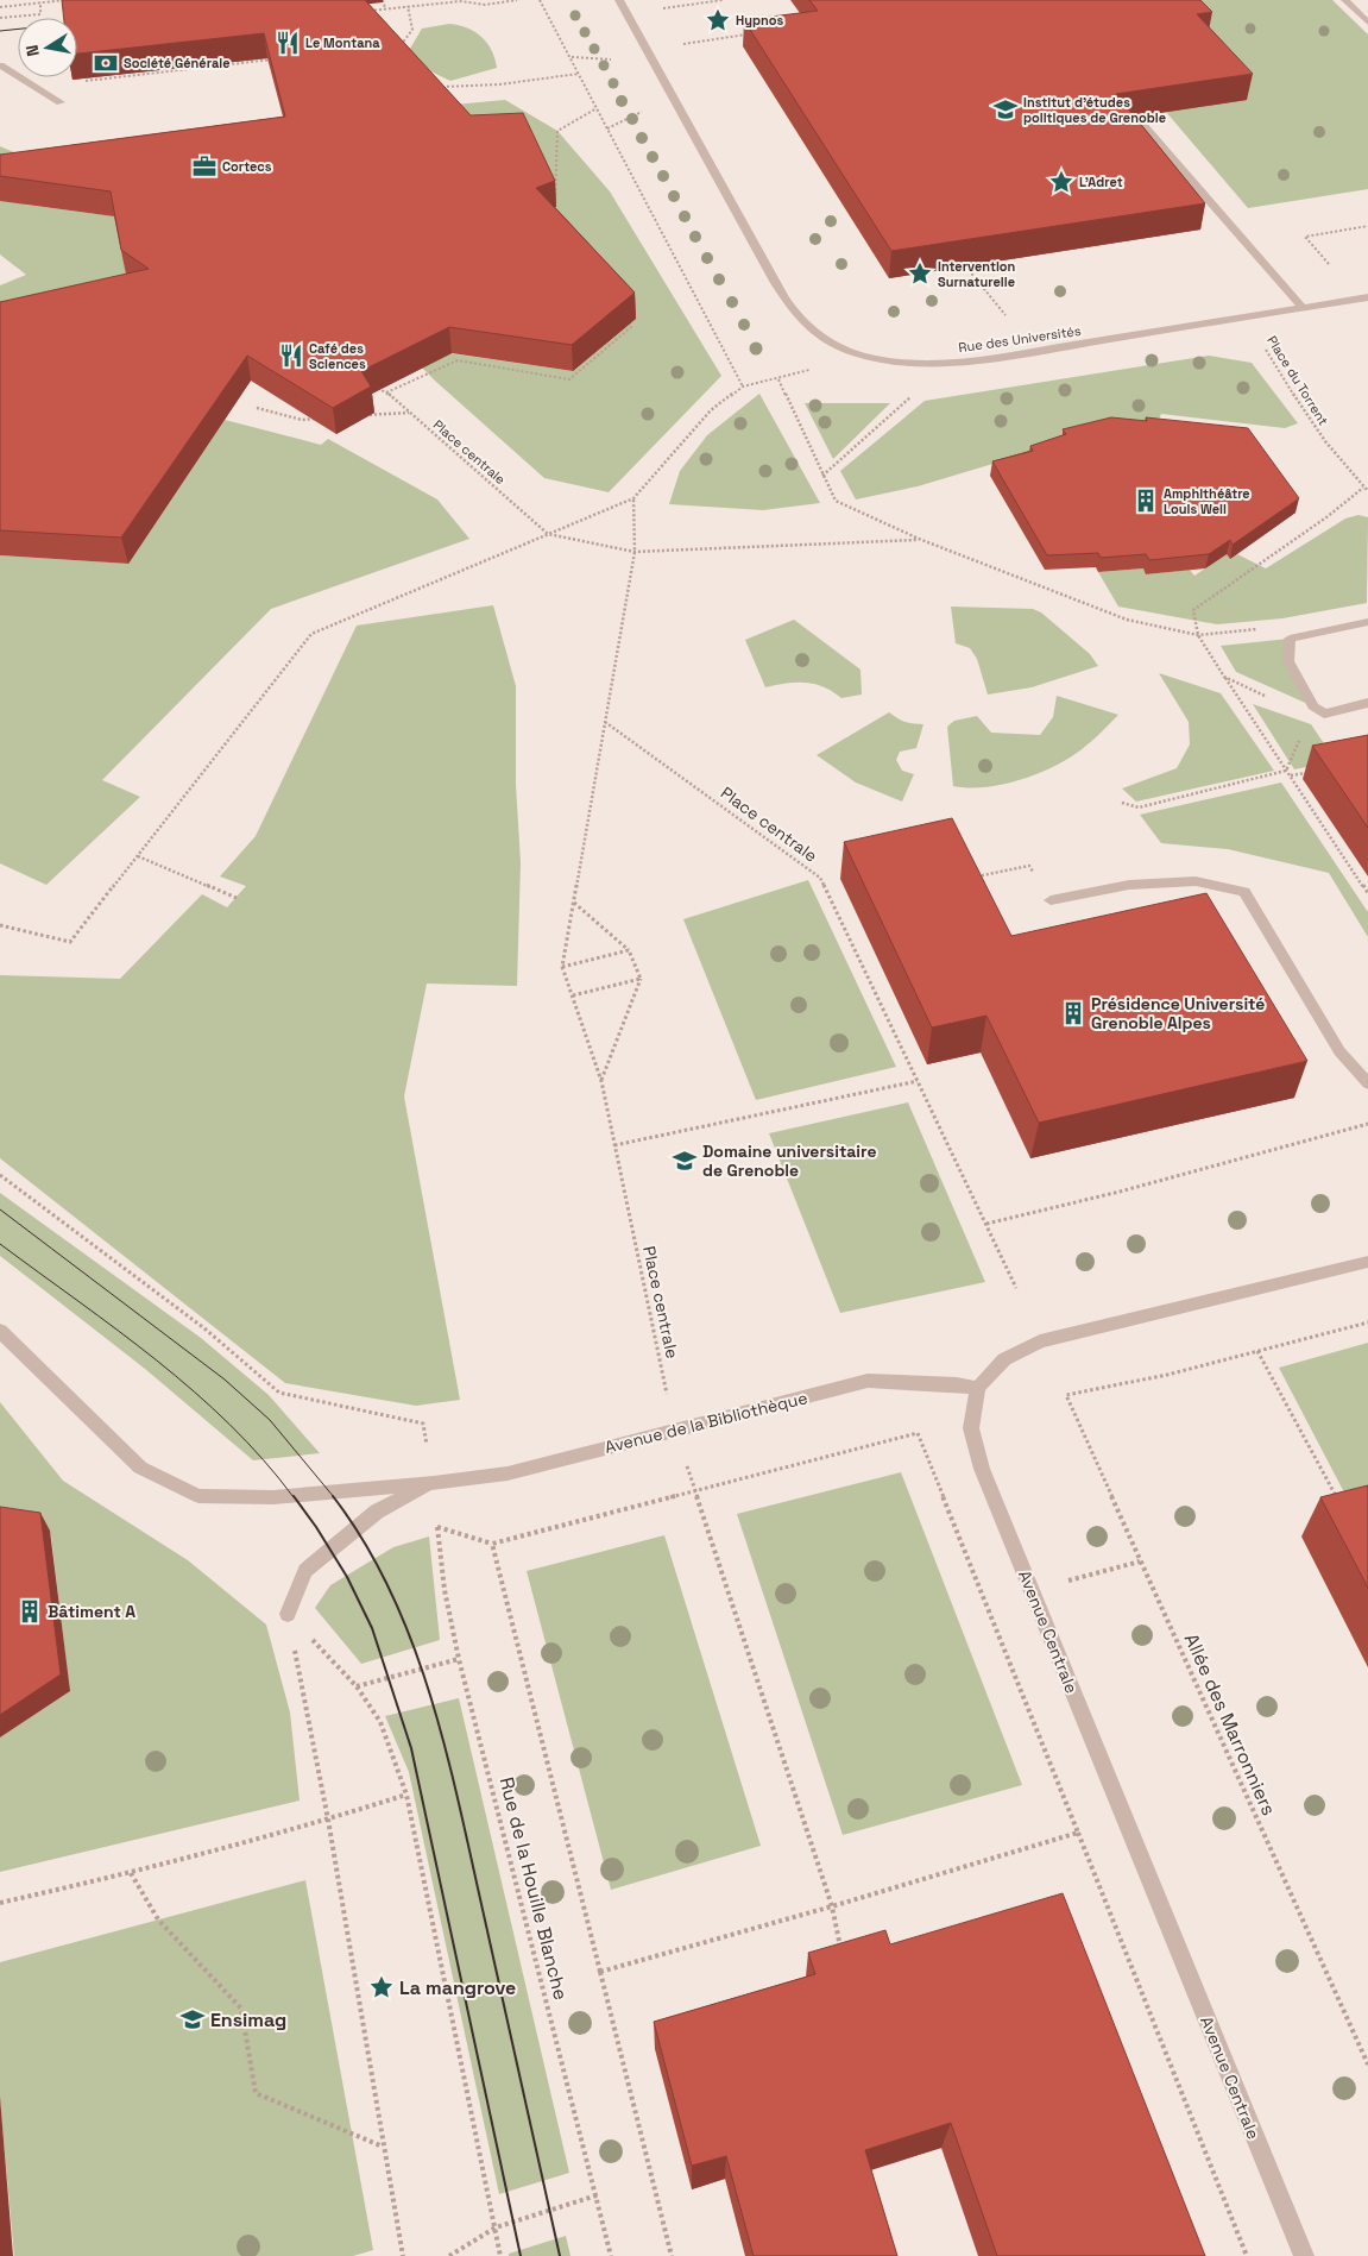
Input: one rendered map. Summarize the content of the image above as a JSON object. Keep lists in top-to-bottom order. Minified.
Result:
{"streets":{"street":["Rue des Universités","Avenue de la Bibliothèque","Avenue Centrale"],"path":["Place du Torrent","Place centrale","Allée des Marronniers","Rue de la Houille Blanche"]},"crossings":[["Place centrale","Avenue de la Bibliothèque"],["Avenue de la Bibliothèque","Avenue Centrale"]],"places":{"place":["Hypnos","L’Adret","Intervention Surnaturelle","La mangrove"],"restaurant":["Le Montana","Café des Sciences"],"bank":["Société Générale"],"school or university":["Institut d'études politiques de Grenoble","Domaine universitaire de Grenoble","Ensimag"],"office":["Cortecs"],"building":["Amphithéâtre Louis Weil","Présidence Université Grenoble Alpes","Bâtiment A"]},"north":"left"}
